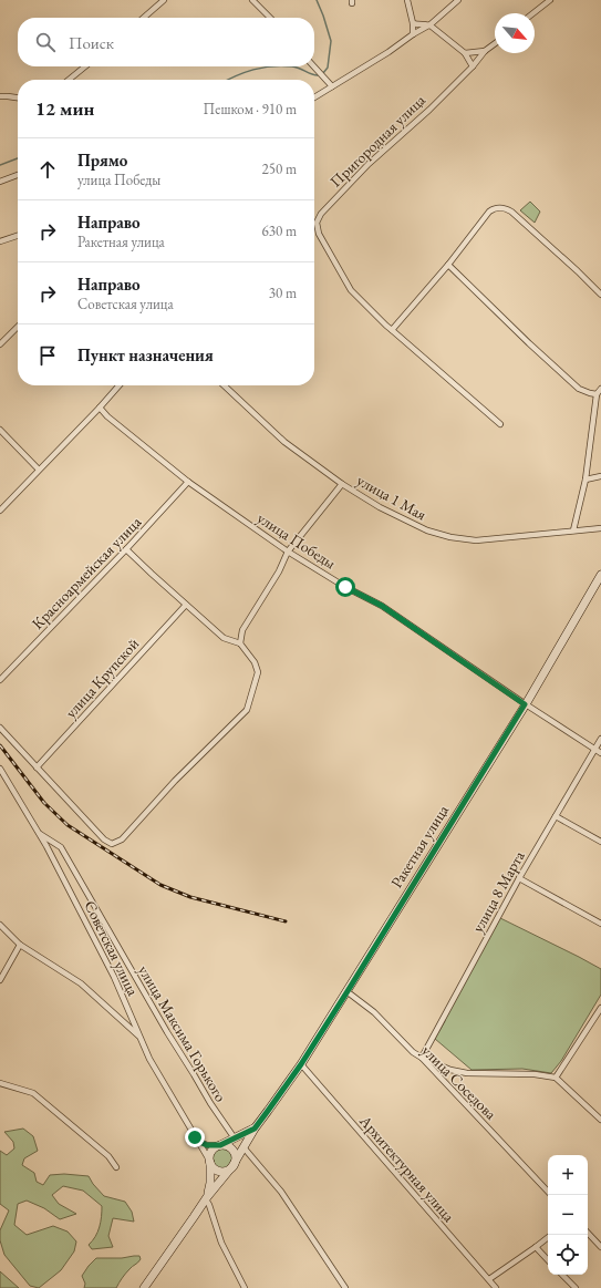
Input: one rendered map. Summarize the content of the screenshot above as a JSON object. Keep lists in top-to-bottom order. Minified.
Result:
{"streets":{"main road":["Ракетная улица"],"street":["Пригородная улица","улица 1 Мая","улица Победы","Красноармейская улица","улица Крупской","улица 8 Марта","Советская улица","улица Максима Горького","улица Соседова","Архитектурная улица"]},"crossings":[["улица Победы","Красноармейская улица"],["улица Победы","Ракетная улица"],["улица Победы","улица 8 Марта"],["Ракетная улица","Советская улица"],["Ракетная улица","улица Максима Горького"],["Ракетная улица","улица Соседова"],["Ракетная улица","Архитектурная улица"],["улица 8 Марта","улица Соседова"],["Советская улица","улица Максима Горького"]],"north":"bottom right","page":{"search":"Поиск","heading":["12 мин","Пешком · 910 m"],"list":[["Прямо","улица Победы","250 m"],["Направо","Ракетная улица","630 m"],["Направо","Советская улица","30 m"],"Пункт назначения"],"map_buttons":["+","−"]}}
